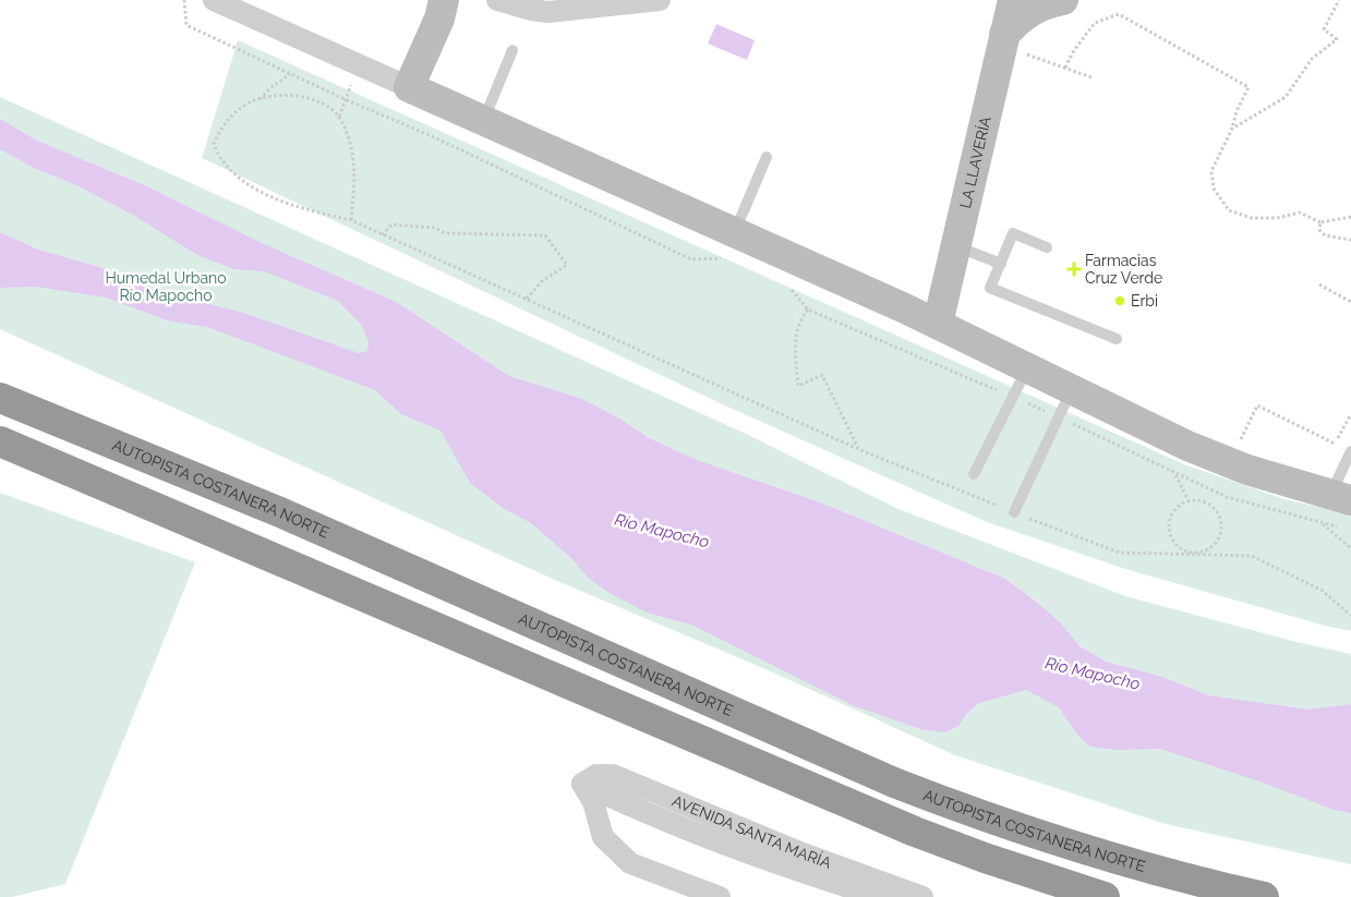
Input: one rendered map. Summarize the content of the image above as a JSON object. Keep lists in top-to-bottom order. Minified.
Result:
{"streets":{"highway":["AUTOPISTA COSTANERA NORTE"],"street":["LA LLAVERÍA","AVENIDA SANTA MARÍA"]},"water":["Río Mapocho"],"parks":["Humedal Urbano Río Mapocho"],"places":{"health":["Farmacias Cruz Verde"],"other":["Erbi"]}}
